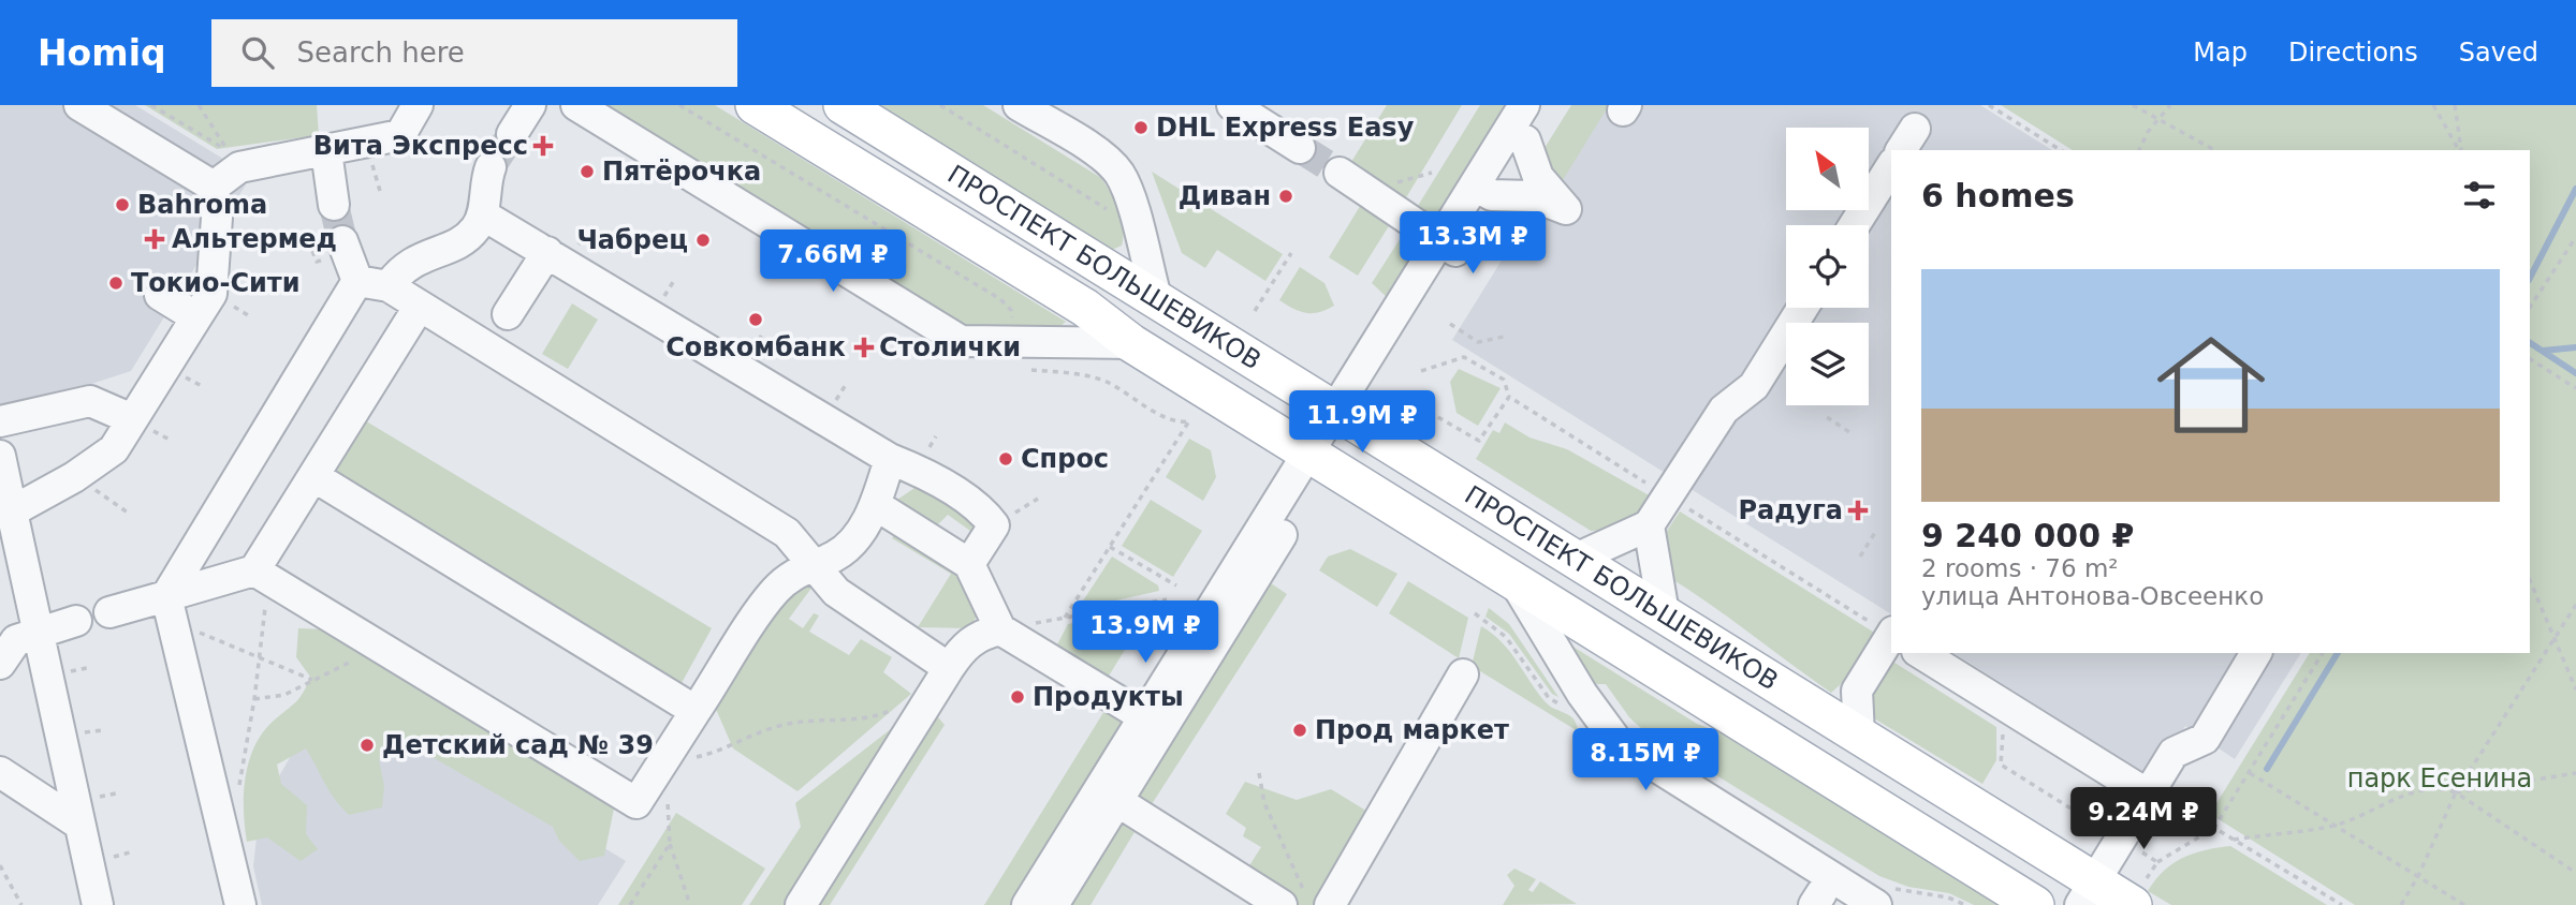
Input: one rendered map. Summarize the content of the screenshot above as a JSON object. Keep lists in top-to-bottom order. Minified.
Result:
{"streets":{"main road":["ПРОСПЕКТ БОЛЬШЕВИКОВ"]},"parks":["парк Есенина"],"places":{"other":["DHL Express Easy","Пятёрочка","Диван","Bahroma","Чабрец","Токио-Сити","Совкомбанк","Спрос","Продукты","Прод маркет","Детский сад № 39"],"health":["Вита Экспресс","Альтермед","Столички","Радуга"]},"north":"top left","page":{"header":"Homiq","search":"Search here","nav":["Map","Directions","Saved"],"heading":"6 homes","price":["13.3M ₽","7.66M ₽","11.9M ₽","13.9M ₽","8.15M ₽","9.24M ₽"],"list":[{"name":"9 240 000 ₽","note":"2 rooms · 76 m² · улица Антонова-Овсеенко"}]}}
